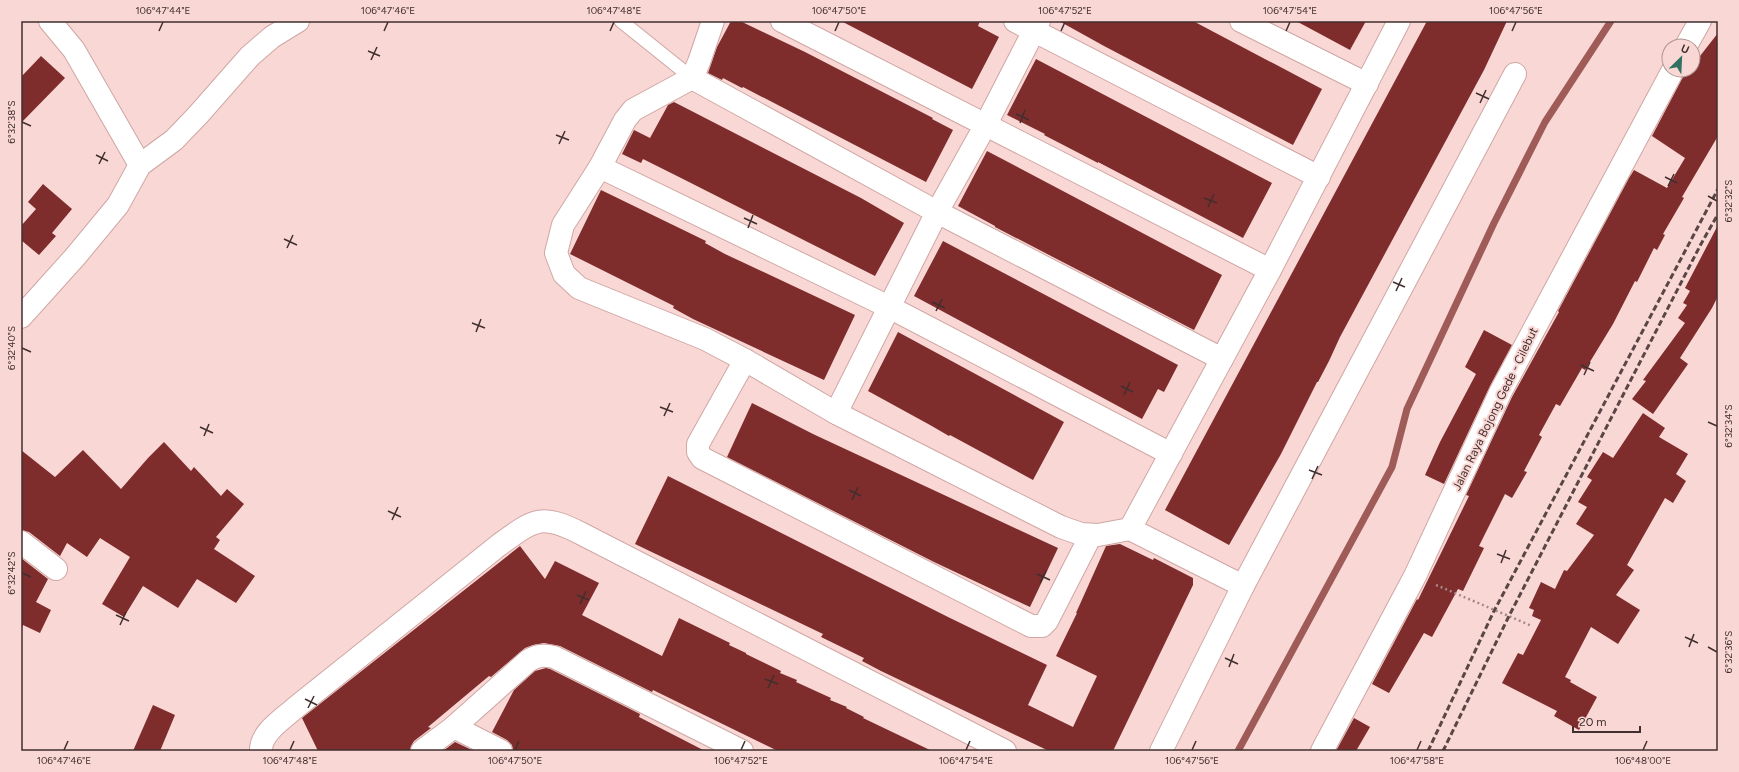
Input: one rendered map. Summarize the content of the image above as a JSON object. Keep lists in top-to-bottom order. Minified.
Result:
{"streets":{"street":["Jalan Raya Bojong Gede - Cilebut"]},"scale_bar":"20 m","north":"top right","coordinates":["106°47'44\"E","106°47'46\"E","106°47'48\"E","106°47'50\"E","106°47'52\"E","106°47'54\"E","106°47'56\"E","6°32'38\"S","6°32'32\"S","6°32'40\"S","6°32'34\"S","6°32'42\"S","6°32'36\"S","106°47'58\"E","106°48'00\"E"]}
